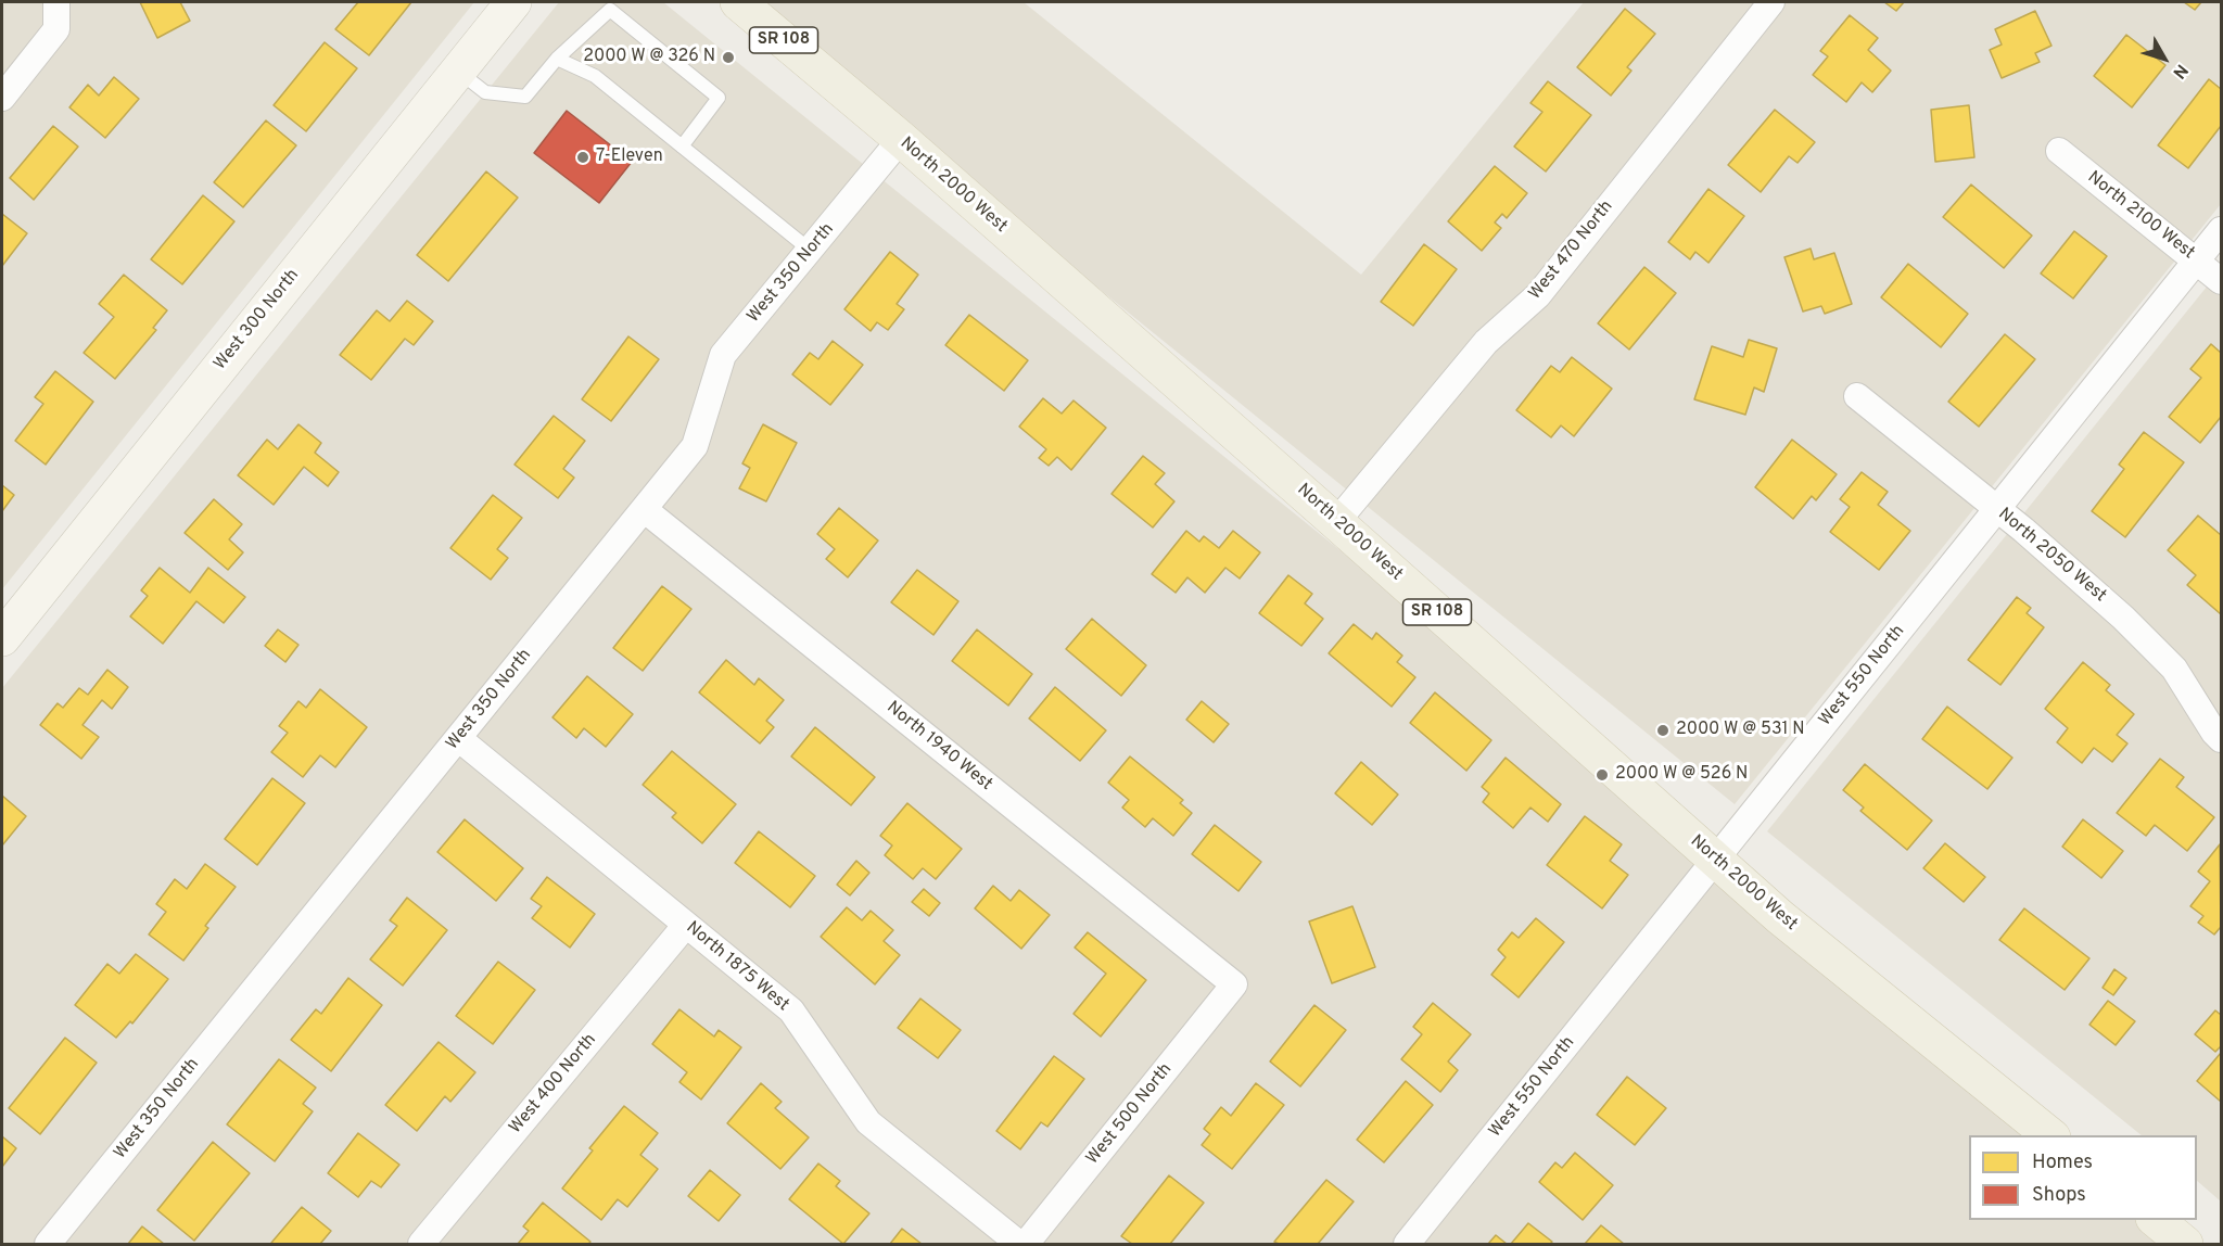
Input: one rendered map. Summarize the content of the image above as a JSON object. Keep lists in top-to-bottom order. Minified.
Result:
{"streets":{"main road":["SR 108","North 2000 West","West 300 North"],"street":["North 2100 West","West 470 North","West 350 North","North 2050 West","West 550 North","North 1940 West","North 1875 West","West 400 North","West 500 North"]},"crossings":[["North 2000 West","West 470 North"],["North 2000 West","West 350 North"],["North 2000 West","West 550 North"],["North 2100 West","West 550 North"],["West 350 North","North 1940 West"],["West 350 North","North 1875 West"],["North 2050 West","West 550 North"],["North 1940 West","West 500 North"],["North 1875 West","West 400 North"]],"places":["2000 W @ 326 N","7-Eleven","2000 W @ 531 N","2000 W @ 526 N"],"legend":["Homes","Shops"],"north":"bottom right"}
